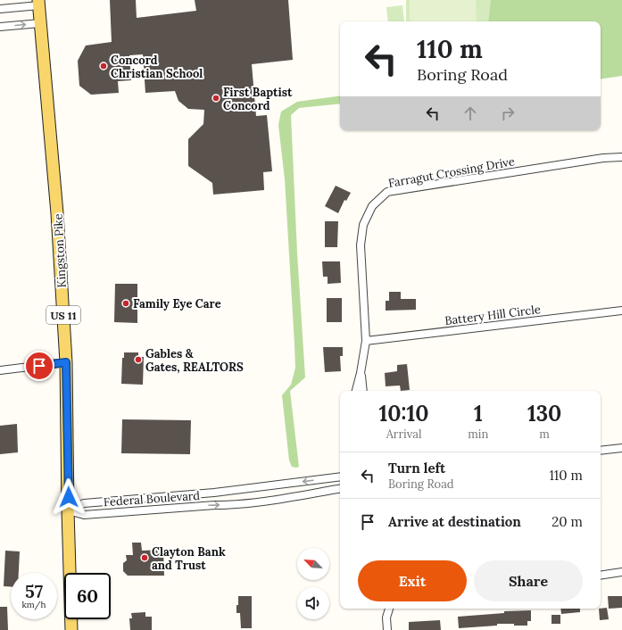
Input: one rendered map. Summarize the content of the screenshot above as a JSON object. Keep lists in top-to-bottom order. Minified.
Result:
{"streets":{"main road":["Kingston Pike","US 11"],"street":["Farragut Crossing Drive","Battery Hill Circle","Federal Boulevard"]},"crossings":[["Farragut Crossing Drive","Battery Hill Circle"],["Kingston Pike","Federal Boulevard"]],"places":["Concord Christian School","First Baptist Concord","Family Eye Care","Gables & Gates, REALTORS","Clayton Bank and Trust"],"north":"top left","page":{"turn":["110 m","Boring Road"],"eta":["10:10","Arrival","1","min","130","m"],"list":[{"name":"Turn left","note":"Boring Road","value":"110 m"},{"name":"Arrive at destination","value":"20 m"}],"buttons":["Exit","Share"],"speed":"57 km/h","limit":"60"}}
